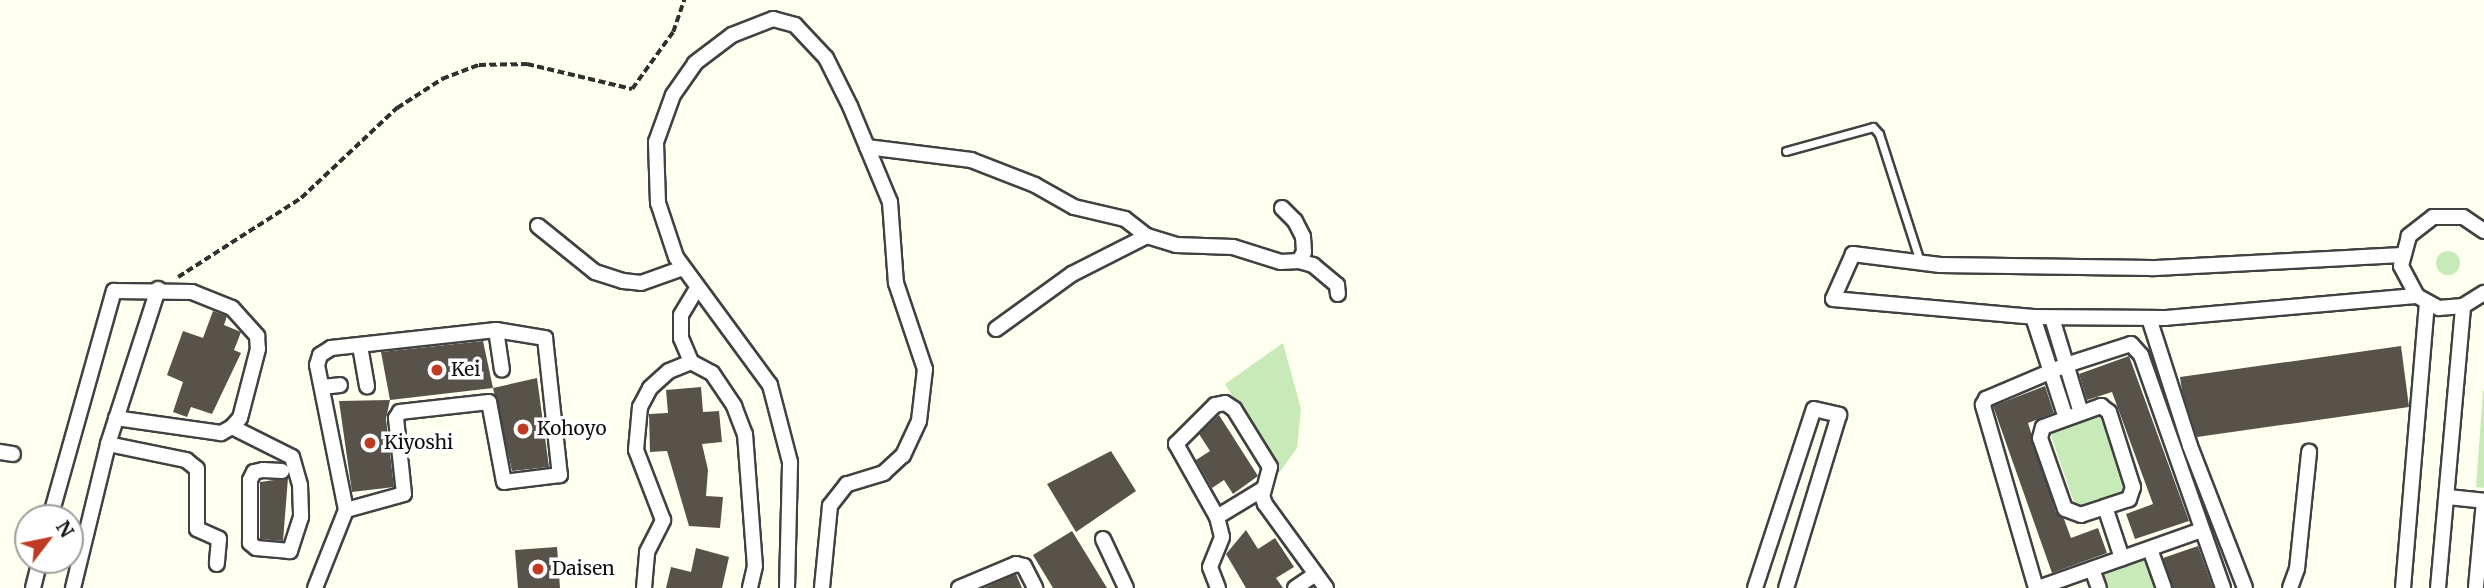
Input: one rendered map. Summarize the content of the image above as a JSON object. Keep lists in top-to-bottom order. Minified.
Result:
{"places":["Kei","Kohoyo","Kiyoshi","Daisen"],"north":"top right"}
